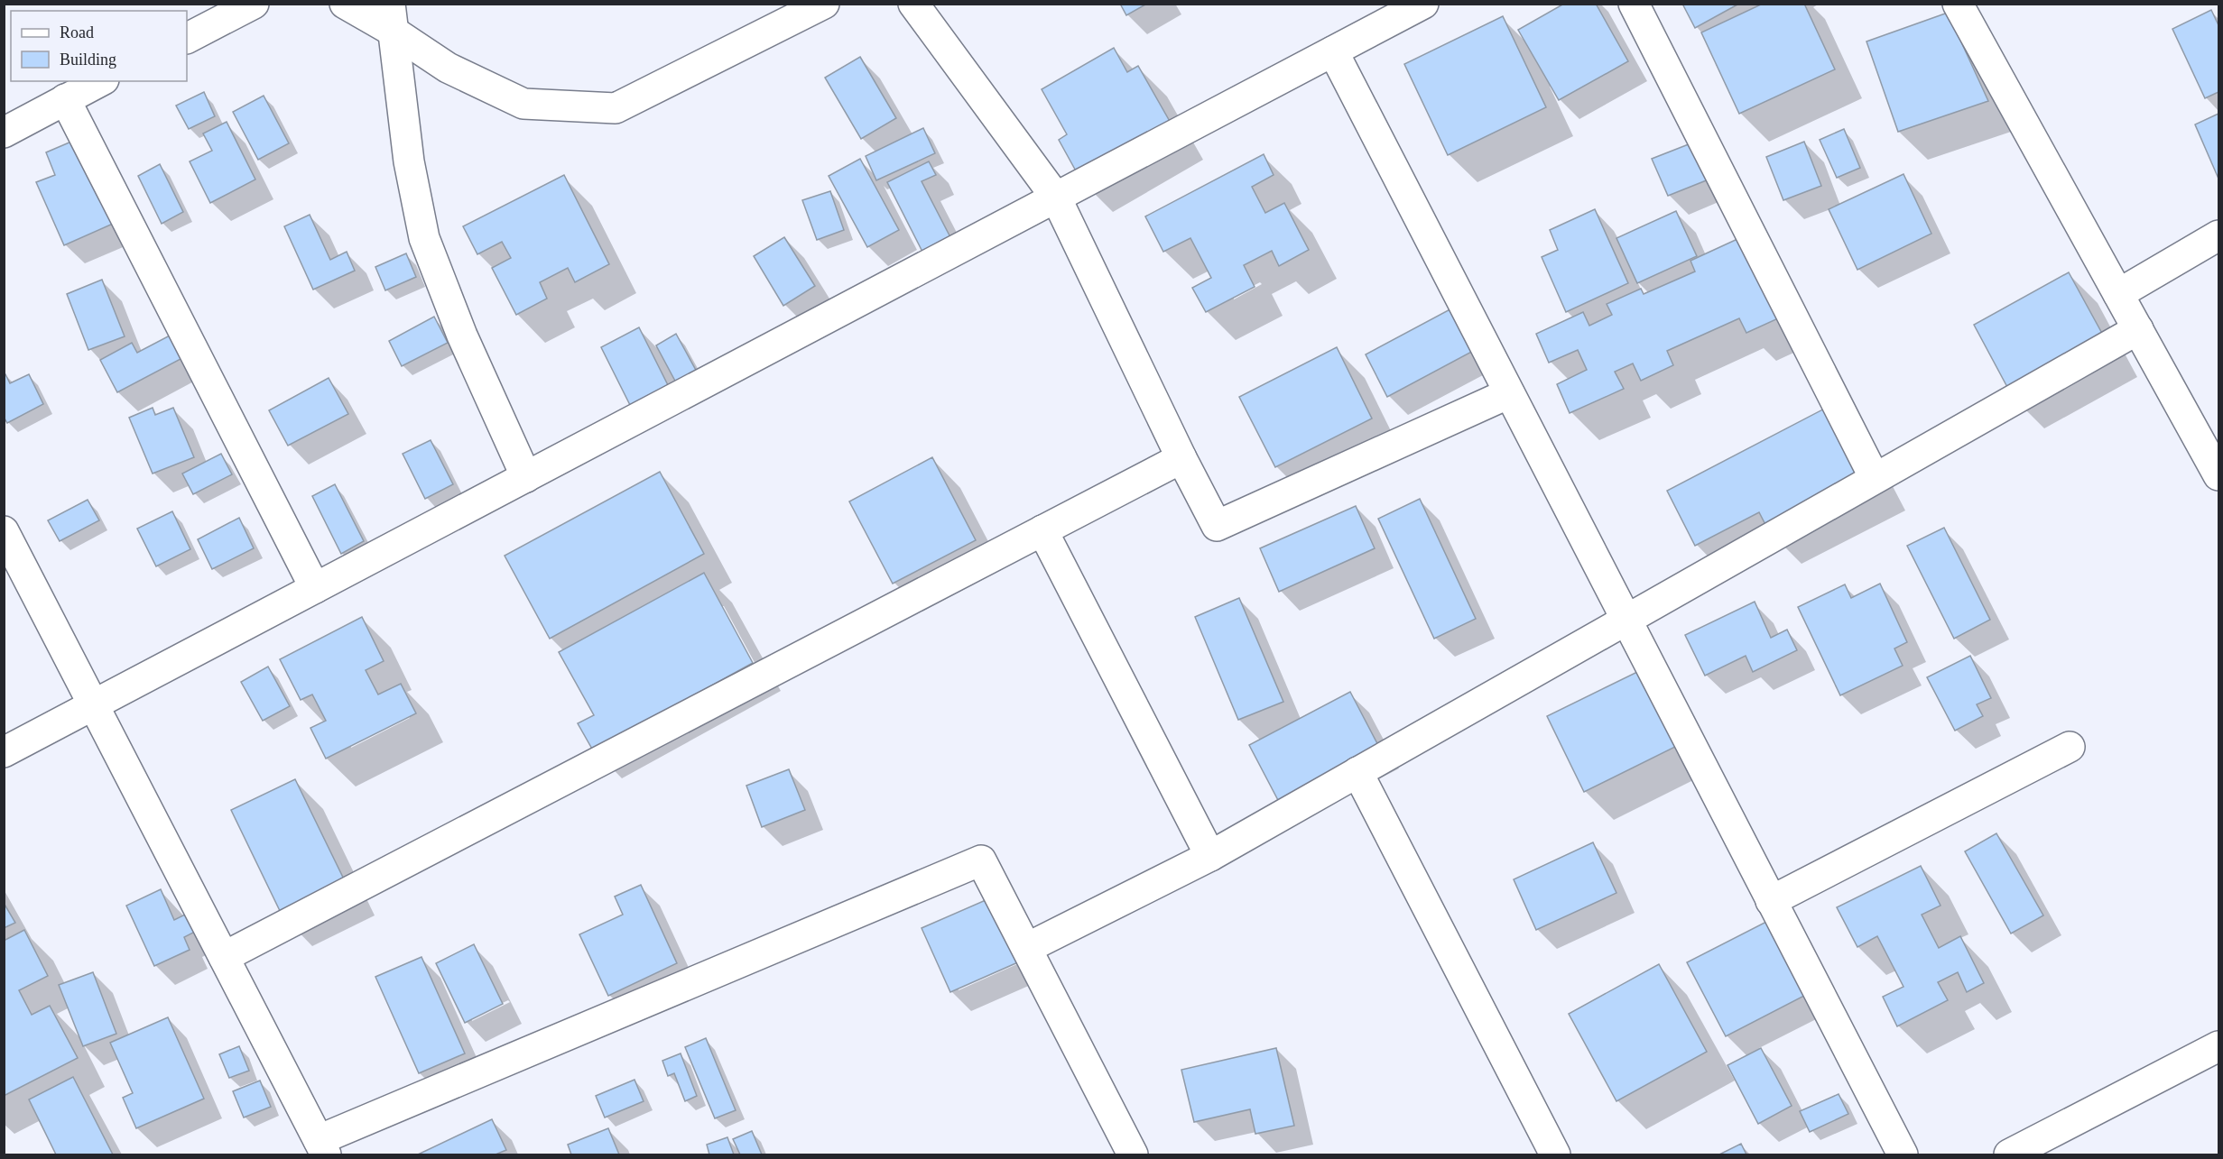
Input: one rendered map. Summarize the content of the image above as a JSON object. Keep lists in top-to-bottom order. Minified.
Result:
{"legend":["Road","Building"]}
